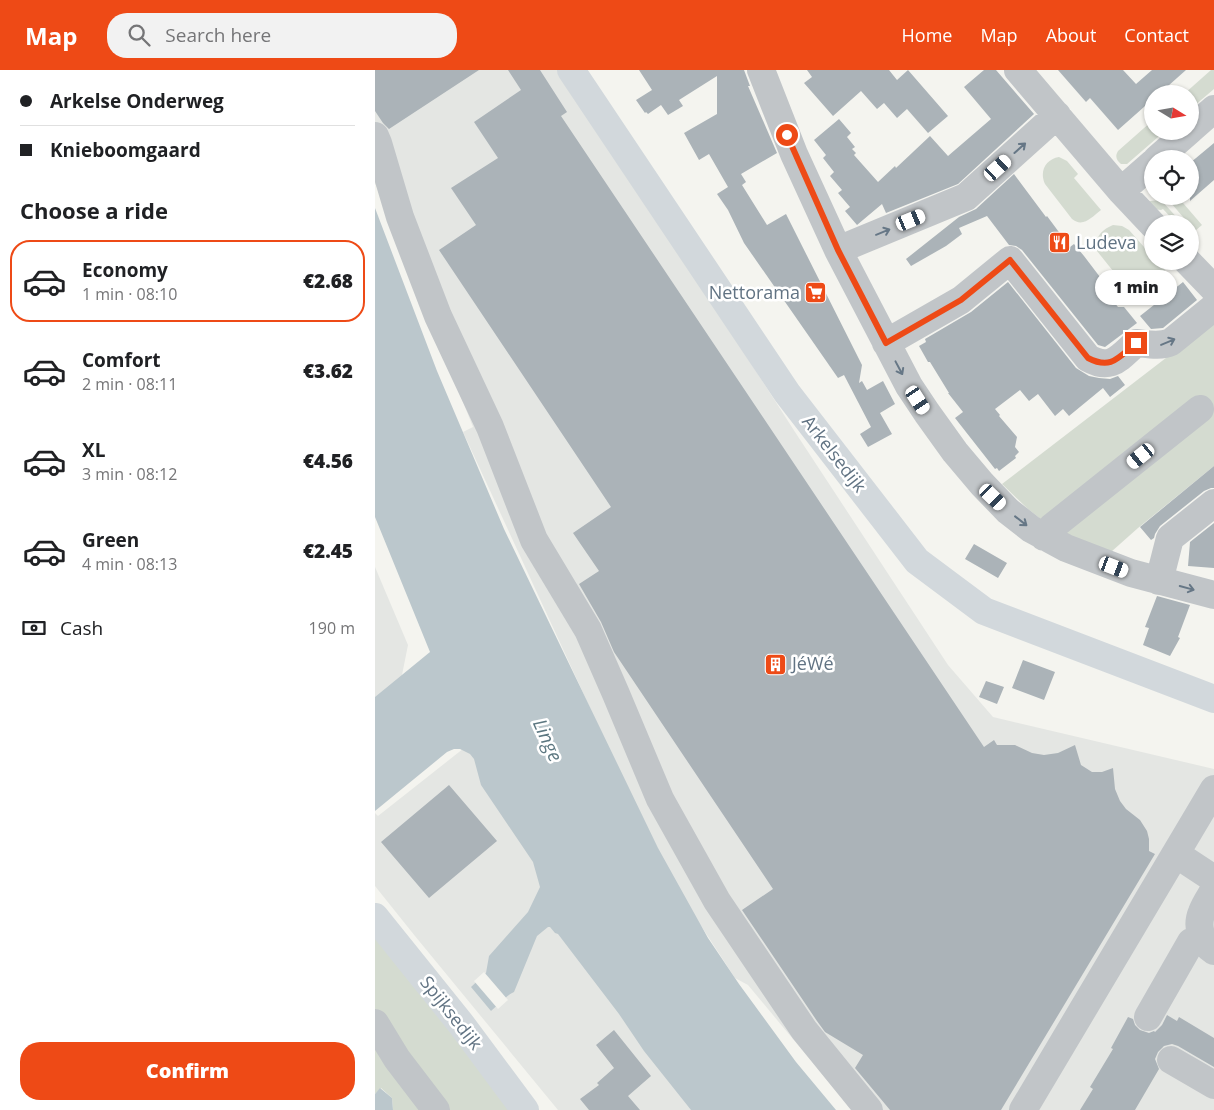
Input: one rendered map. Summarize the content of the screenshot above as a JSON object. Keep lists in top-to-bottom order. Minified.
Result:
{"streets":{"main road":["Arkelsedijk","Spijksedijk"]},"water":["Linge"],"places":{"restaurant":["Ludeva"],"supermarket":["Nettorama"],"building":["JéWé"]},"north":"right","page":{"header":"Map","search":"Search here","nav":["Home","Map","About","Contact"],"banner":["Arkelse Onderweg","Knieboomgaard"],"heading":"Choose a ride","list":[{"name":"Economy","note":"1 min · 08:10","value":"€2.68"},{"name":"Comfort","note":"2 min · 08:11","value":"€3.62"},{"name":"XL","note":"3 min · 08:12","value":"€4.56"},{"name":"Green","note":"4 min · 08:13","value":"€2.45"}],"bubble":"1 min","pay":["Cash","190 m"],"buttons":"Confirm"}}
